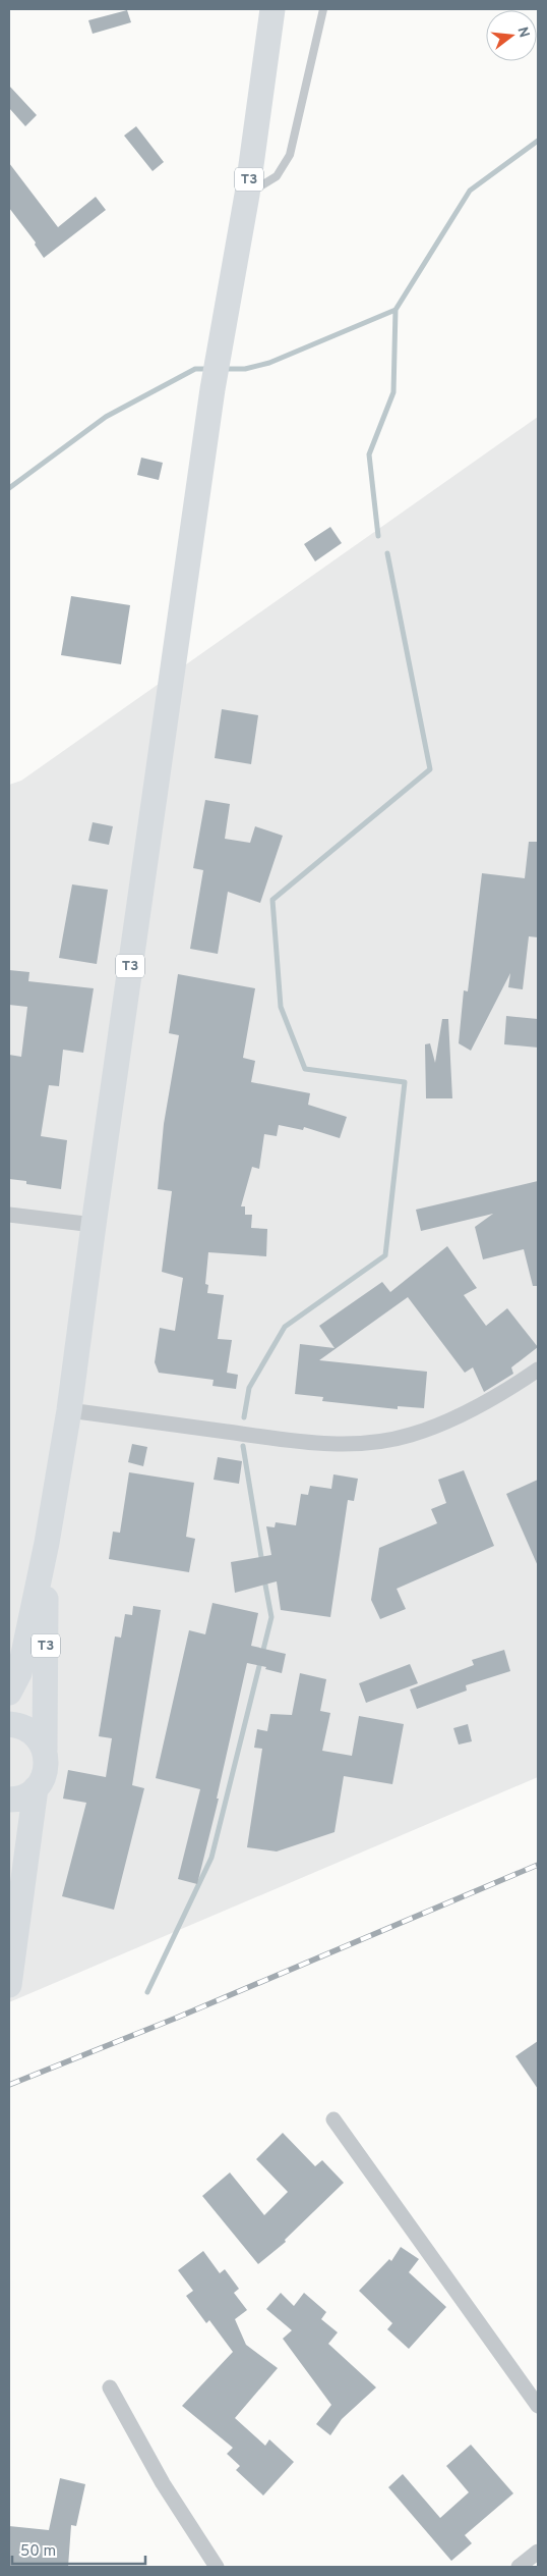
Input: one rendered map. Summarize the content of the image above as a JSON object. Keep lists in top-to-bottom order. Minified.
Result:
{"streets":{"highway":["T3"]},"scale_bar":"50 m","north":"right"}
